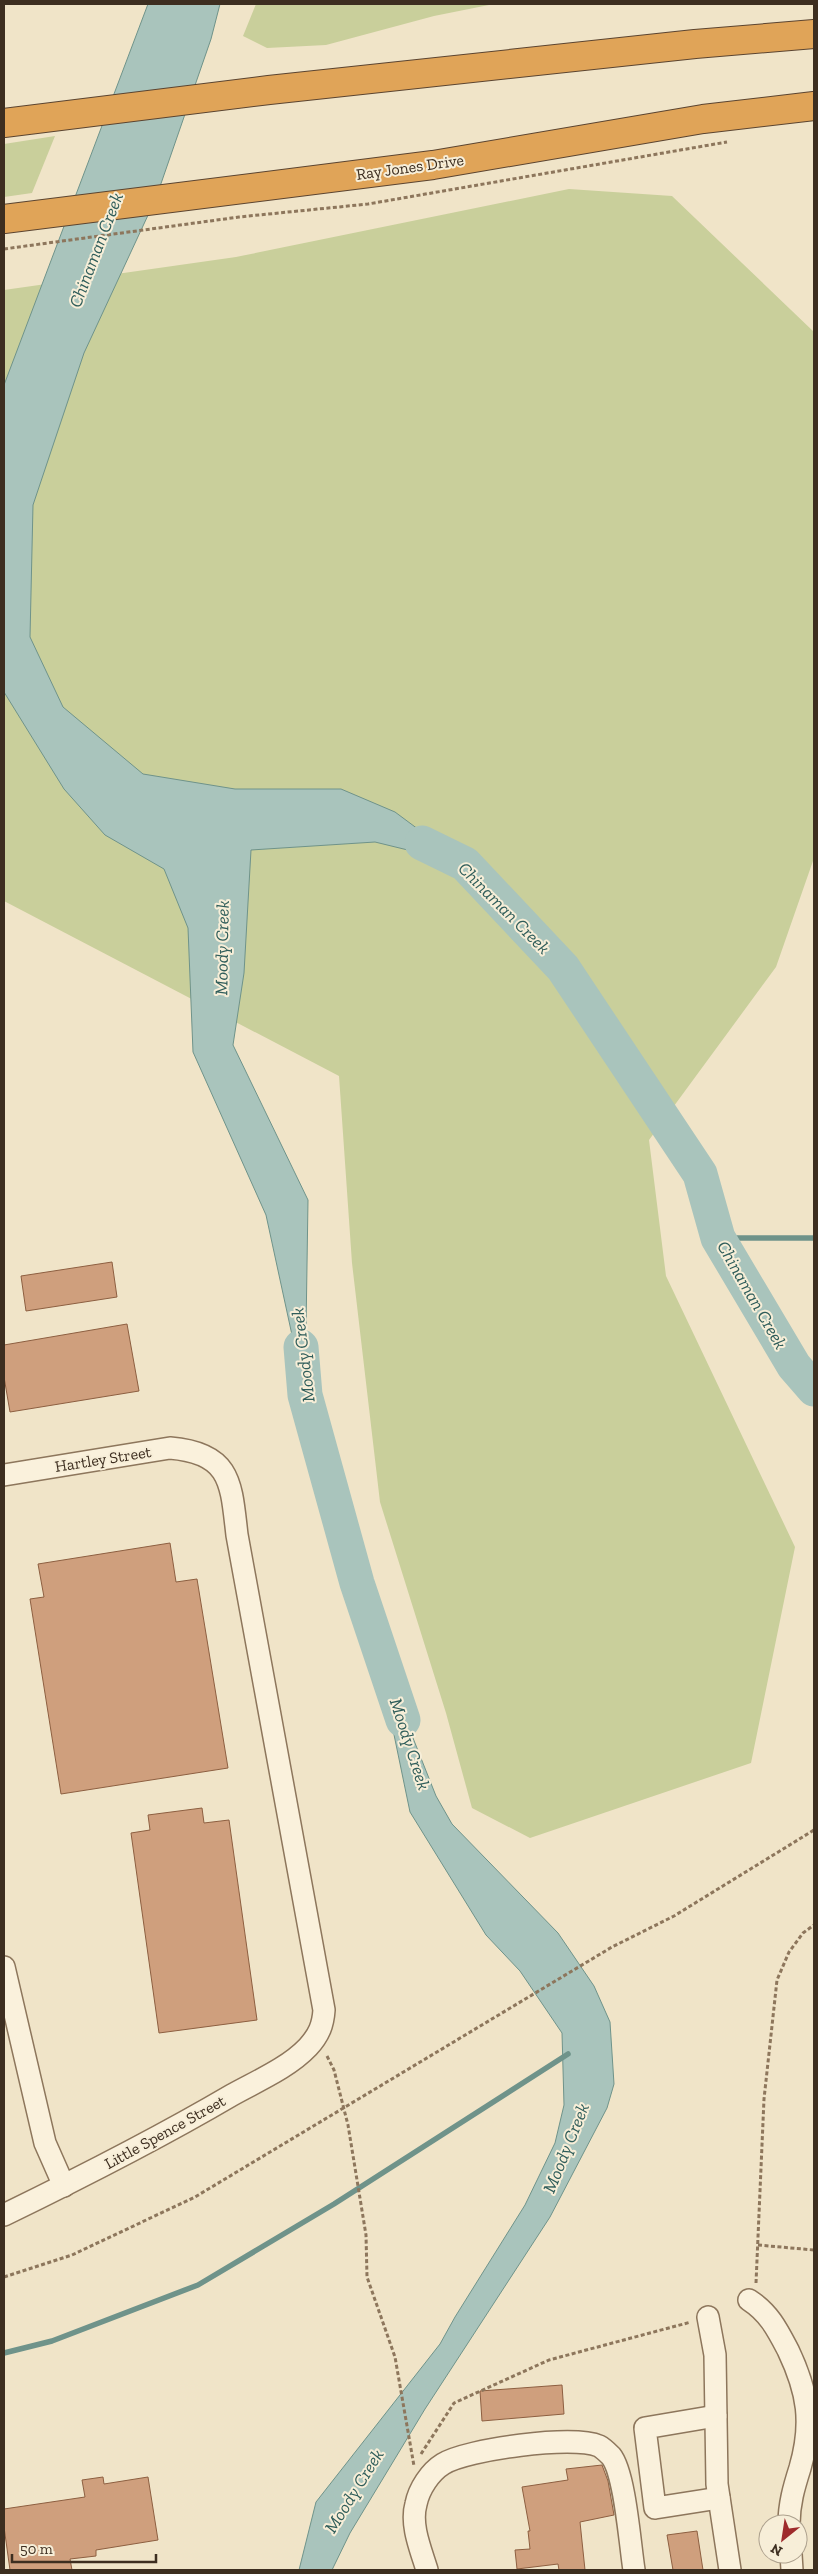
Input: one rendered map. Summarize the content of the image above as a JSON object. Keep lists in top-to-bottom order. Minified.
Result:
{"streets":{"highway":["Ray Jones Drive"],"street":["Hartley Street","Little Spence Street"]},"crossings":[["Hartley Street","Little Spence Street"]],"water":["Chinaman Creek","Moody Creek"],"scale_bar":"50 m","north":"bottom left"}
